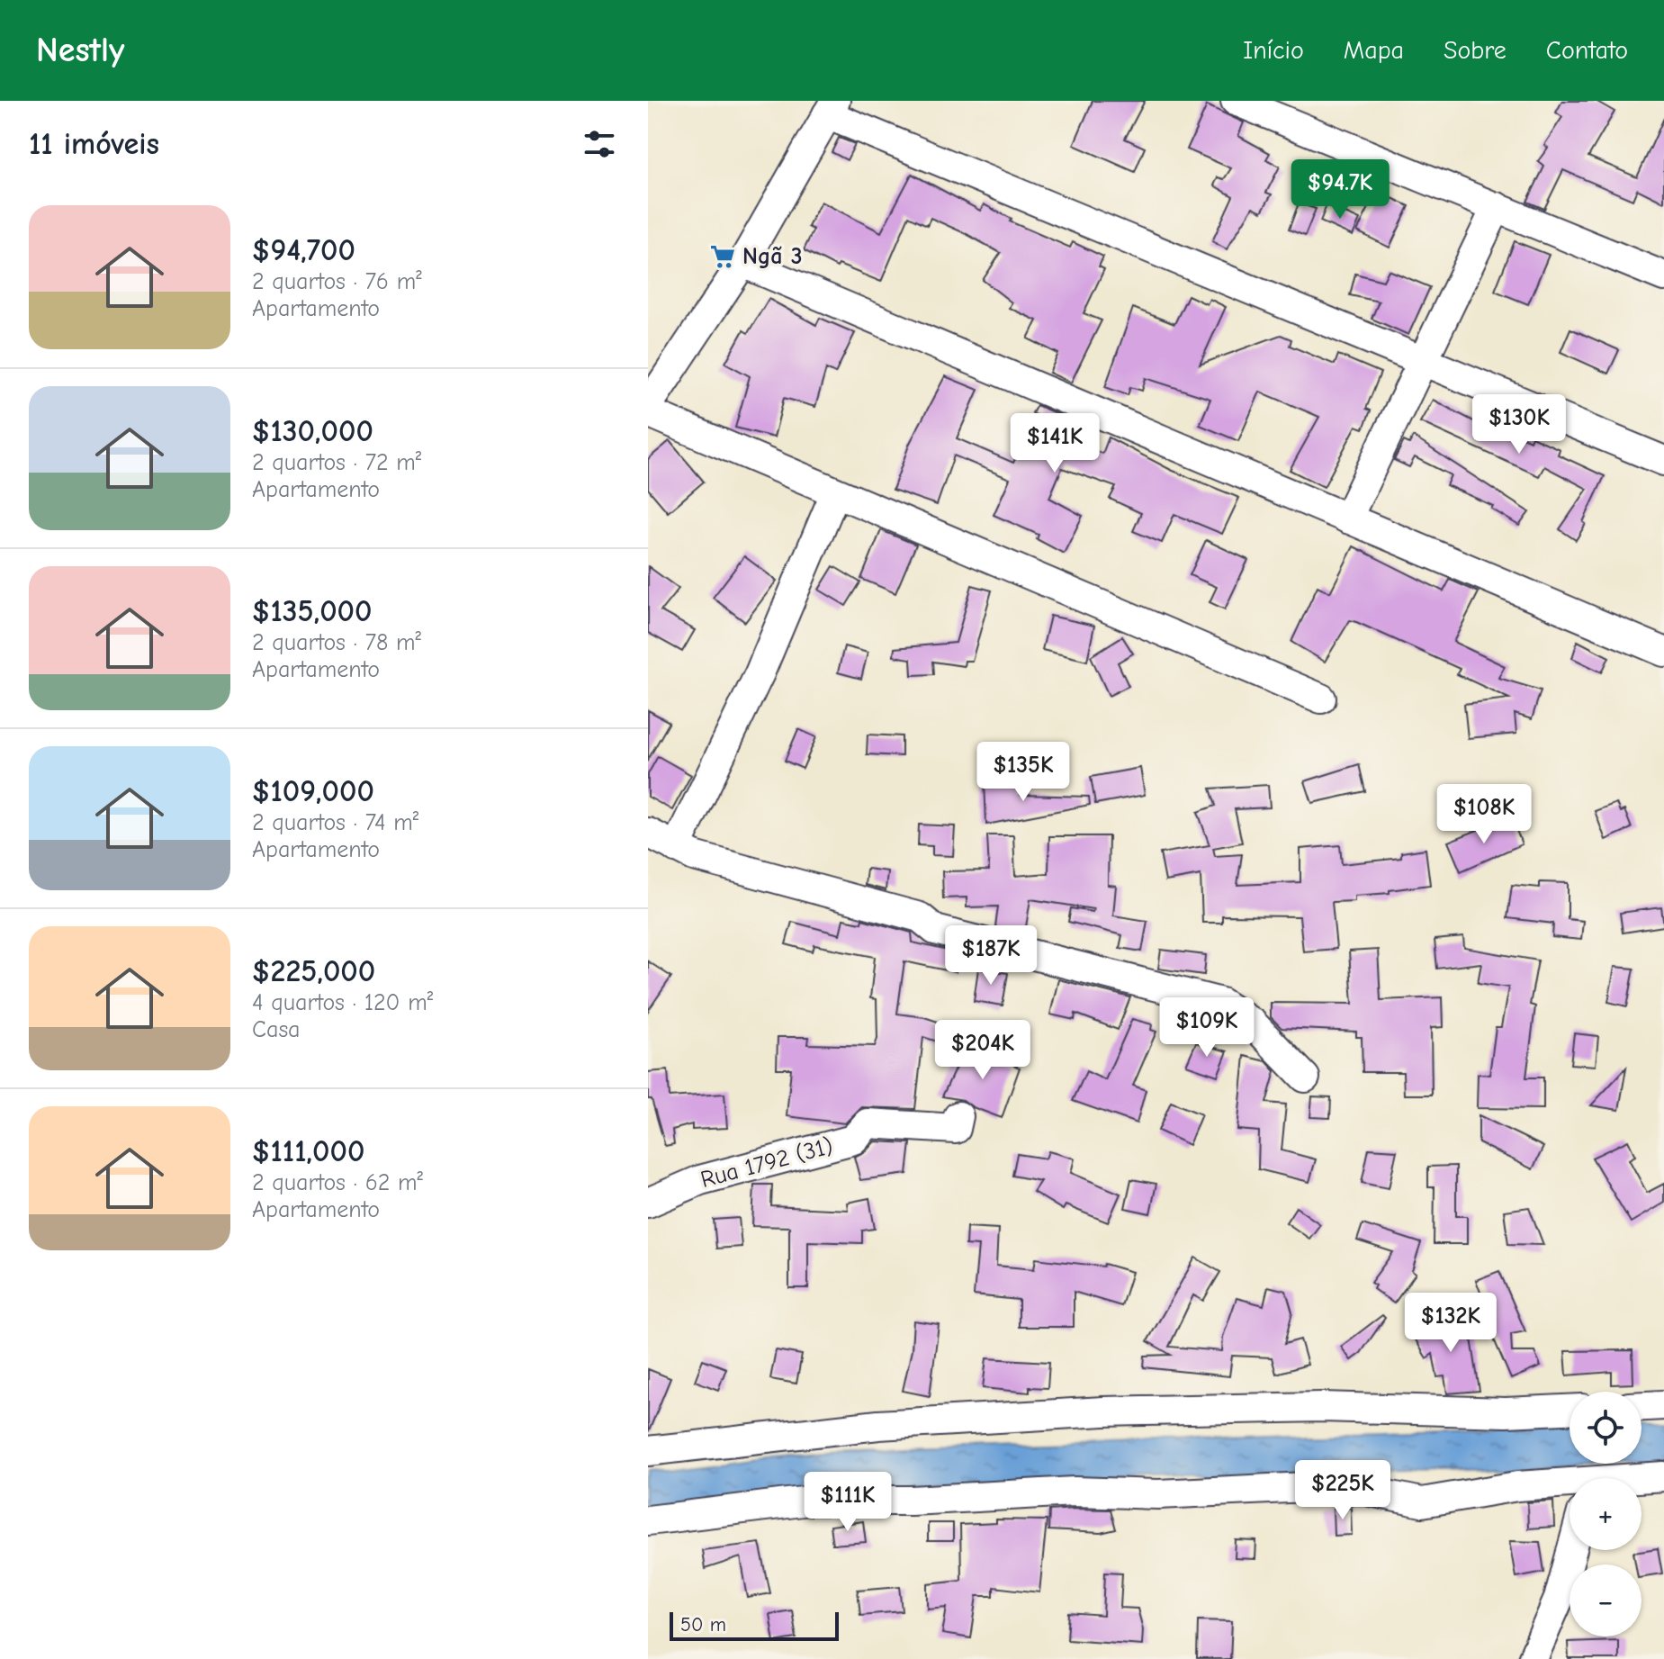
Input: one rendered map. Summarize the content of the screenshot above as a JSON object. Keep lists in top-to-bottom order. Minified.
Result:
{"streets":{"street":["Rua 1792 (31)"]},"places":{"supermarket":["Ngã 3"]},"scale_bar":"50 m","page":{"header":"Nestly","nav":["Início","Mapa","Sobre","Contato"],"heading":"11 imóveis","price":["$94.7K","$130K","$141K","$135K","$108K","$187K","$109K","$204K","$132K","$225K","$111K"],"list":[{"name":"$94,700","note":"2 quartos · 76 m² · Apartamento"},{"name":"$130,000","note":"2 quartos · 72 m² · Apartamento"},{"name":"$135,000","note":"2 quartos · 78 m² · Apartamento"},{"name":"$109,000","note":"2 quartos · 74 m² · Apartamento"},{"name":"$225,000","note":"4 quartos · 120 m² · Casa"},{"name":"$111,000","note":"2 quartos · 62 m² · Apartamento"}],"map_buttons":["+","−"],"scale":"50 m"}}
